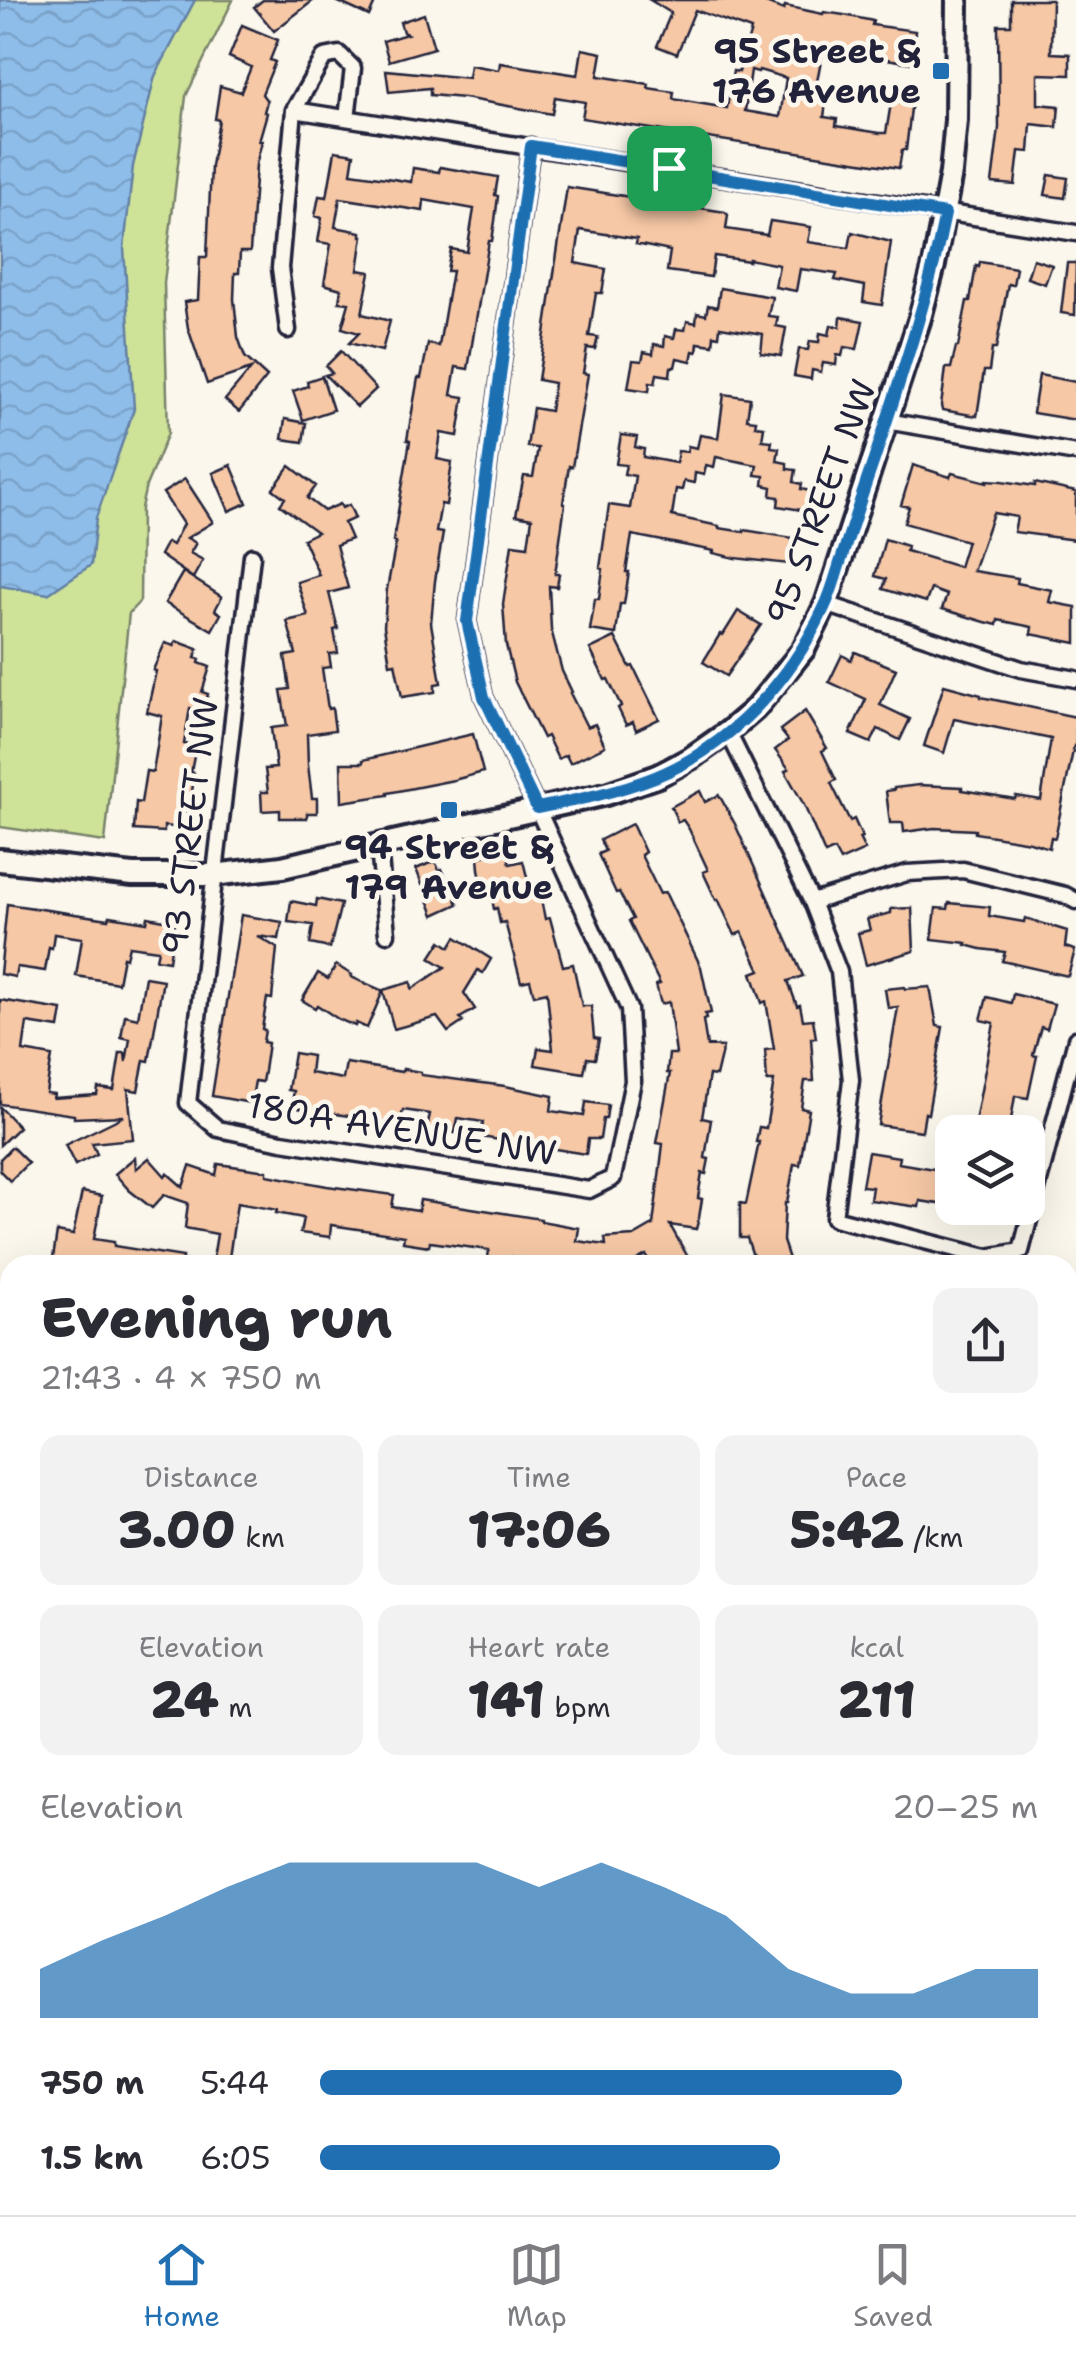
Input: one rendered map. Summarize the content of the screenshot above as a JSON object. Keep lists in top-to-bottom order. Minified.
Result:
{"streets":{"street":["95 STREET NW","93 STREET NW","180A AVENUE NW"]},"crossings":[["95 STREET NW","93 STREET NW"],["95 STREET NW","180A AVENUE NW"],["93 STREET NW","180A AVENUE NW"]],"places":{"transit":["95 Street & 176 Avenue","94 Street & 179 Avenue"]},"page":{"heading":["Evening run","21:43 · 4 × 750 m"],"stats":[["Distance","3.00 km"],["Time","17:06"],["Pace","5:42 /km"],["Elevation","24 m"],["Heart rate","141 bpm"],["kcal","211"]],"chart":["Elevation","20–25 m"],"list":[{"name":"750 m","note":"5:44"},{"name":"1.5 km","note":"6:05"}],"tabs":["Home","Map","Saved"]}}
